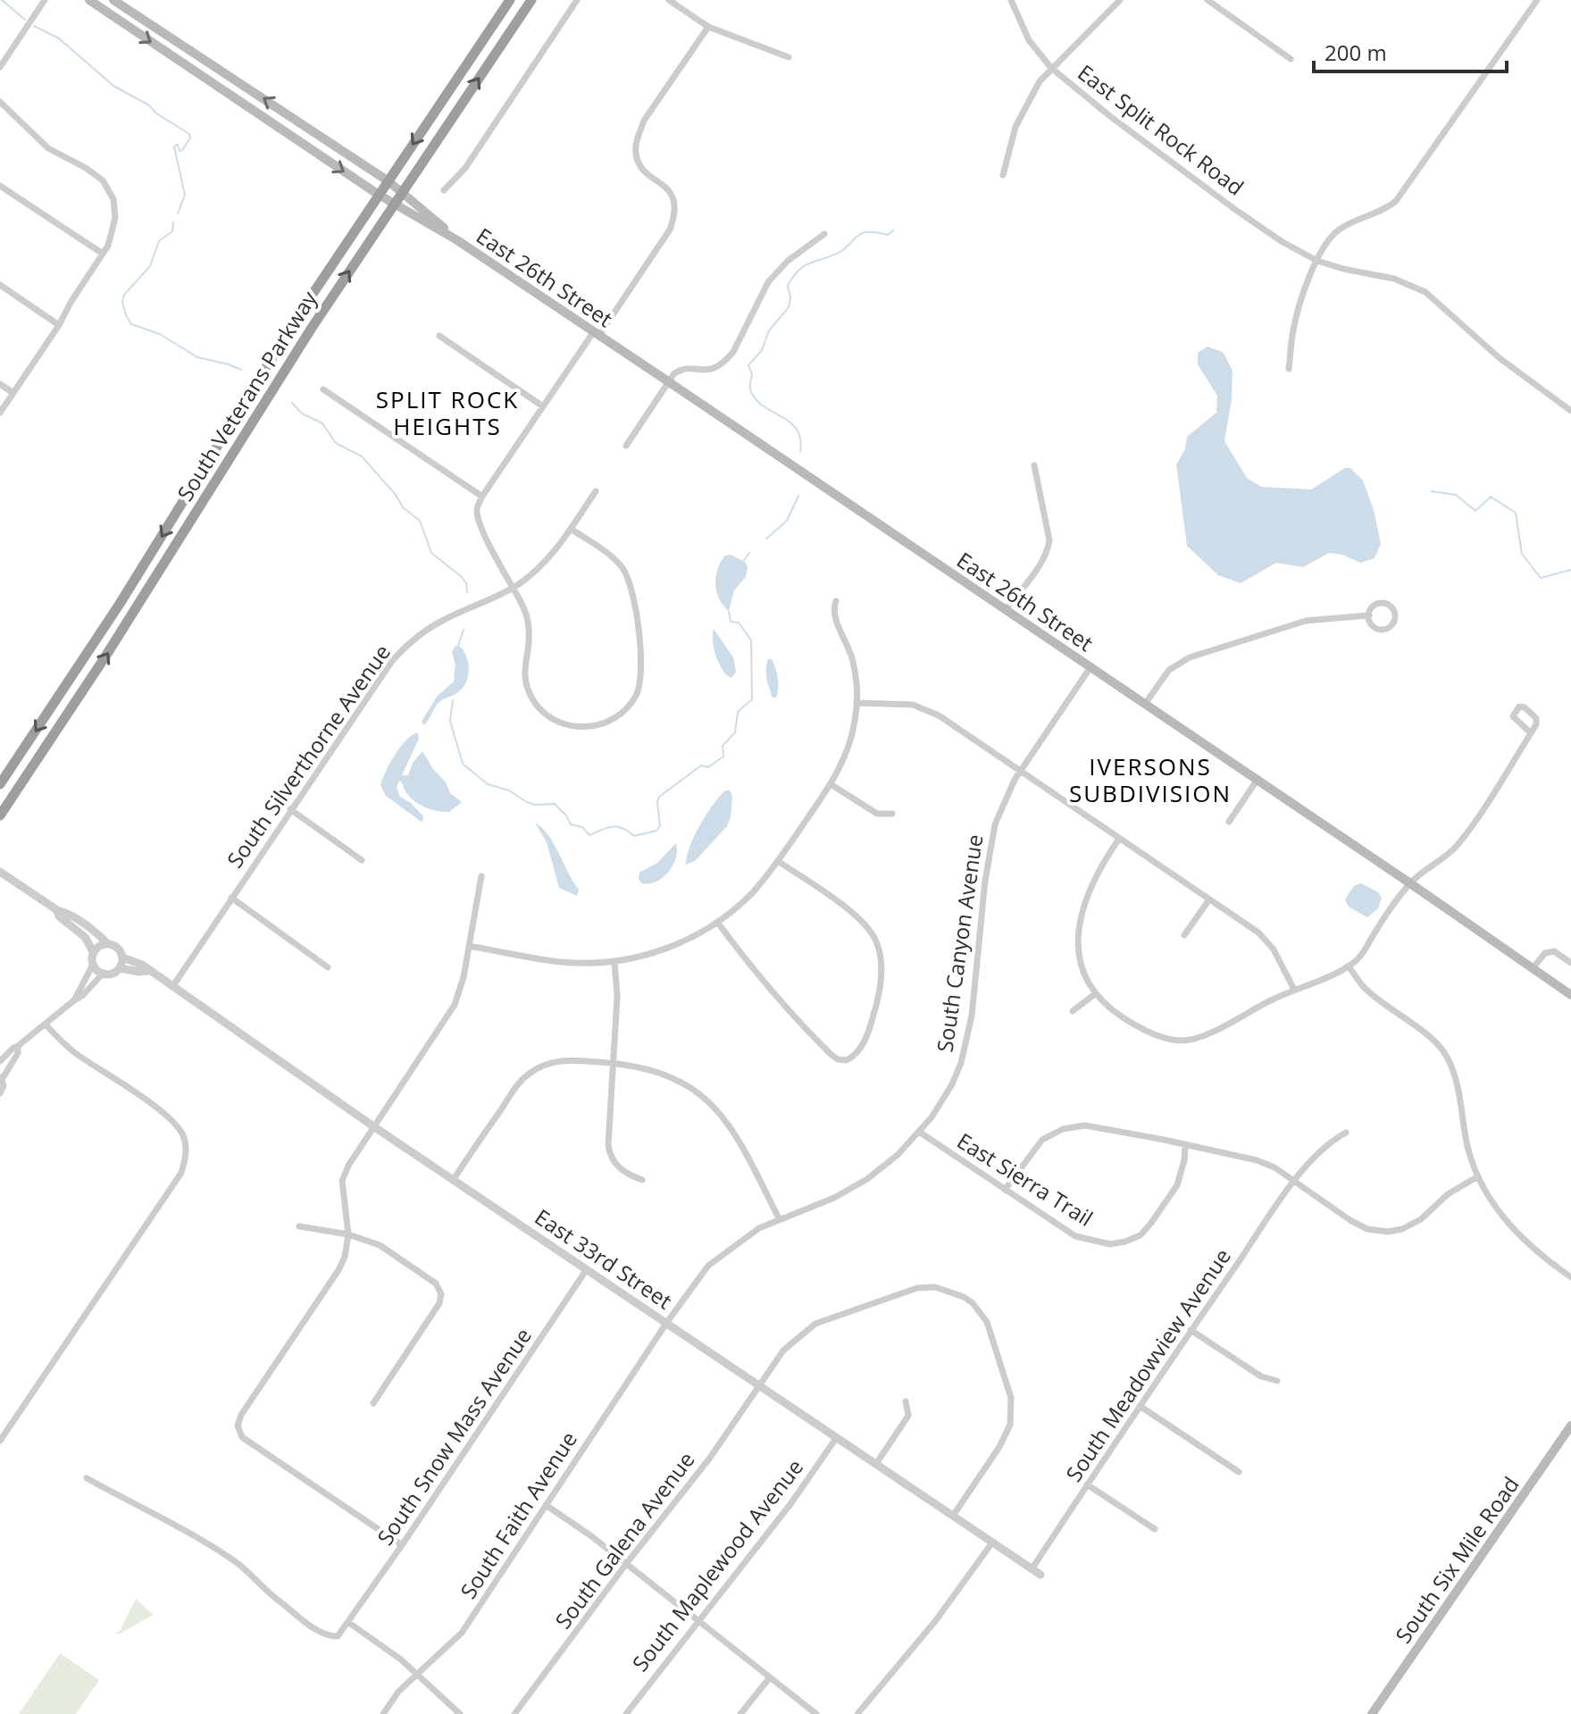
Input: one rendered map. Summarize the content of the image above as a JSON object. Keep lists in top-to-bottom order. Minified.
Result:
{"streets":{"highway":["South Veterans Parkway"],"main road":["East 26th Street","South Six Mile Road"],"street":["East Split Rock Road","South Silverthorne Avenue","South Canyon Avenue","East Sierra Trail","East 33rd Street","South Meadowview Avenue","South Snow Mass Avenue","South Faith Avenue","South Galena Avenue","South Maplewood Avenue"]},"crossings":[["East 26th Street","South Veterans Parkway"],["East 26th Street","South Canyon Avenue"],["South Silverthorne Avenue","East 33rd Street"],["South Canyon Avenue","East Sierra Trail"],["South Canyon Avenue","East 33rd Street"],["South Canyon Avenue","South Faith Avenue"],["East 33rd Street","South Meadowview Avenue"],["East 33rd Street","South Snow Mass Avenue"],["East 33rd Street","South Faith Avenue"],["East 33rd Street","South Galena Avenue"],["East 33rd Street","South Maplewood Avenue"]],"districts":["SPLIT ROCK HEIGHTS","IVERSONS SUBDIVISION"],"scale_bar":"200 m"}
